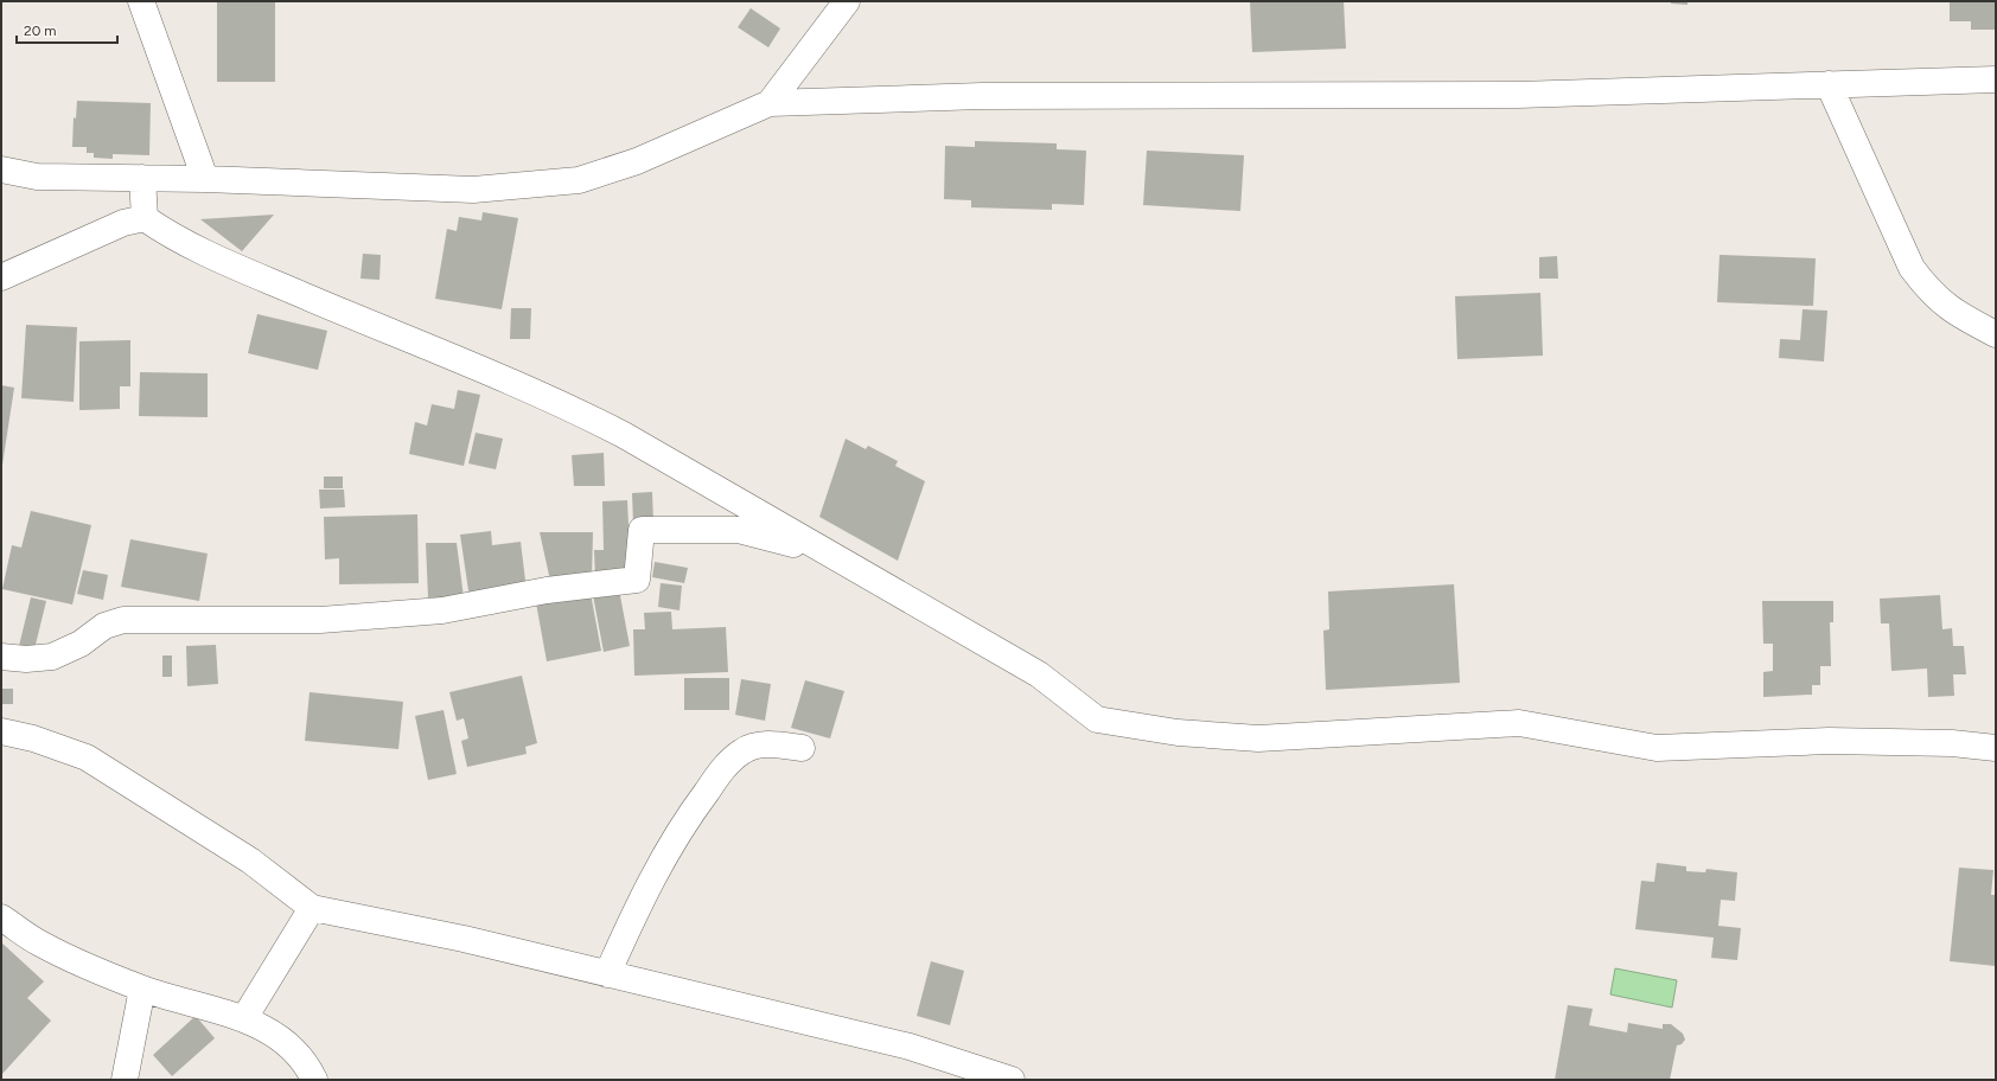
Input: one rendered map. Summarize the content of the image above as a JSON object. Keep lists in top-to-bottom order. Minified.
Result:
{"scale_bar":"20 m"}
